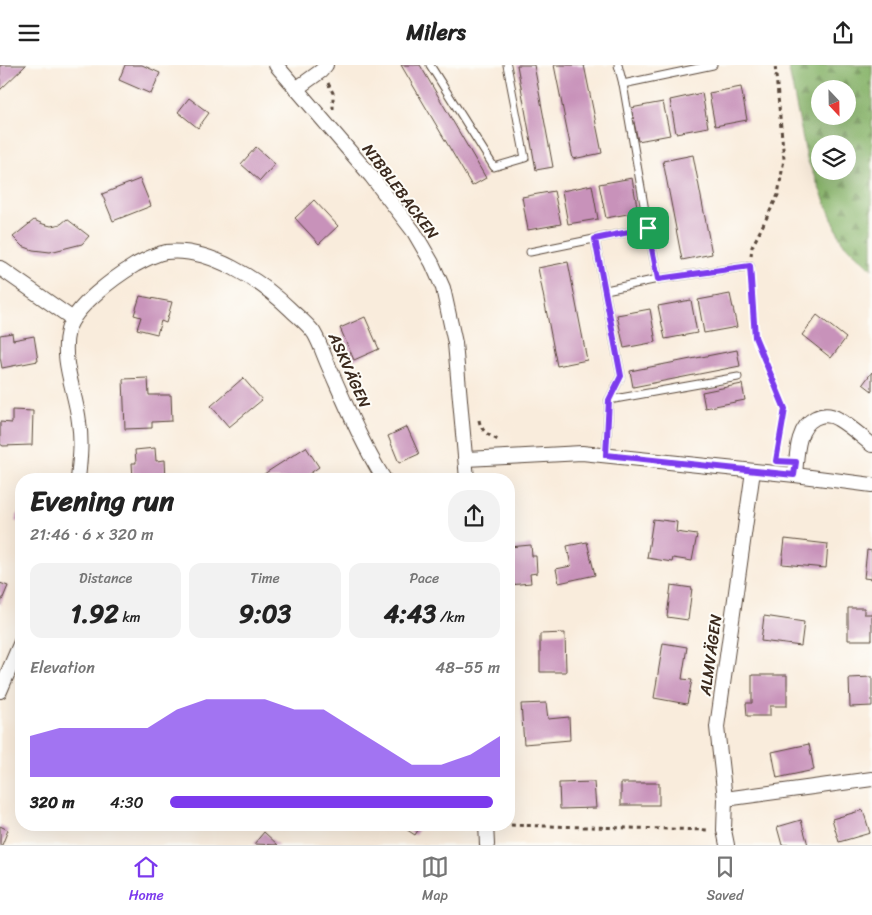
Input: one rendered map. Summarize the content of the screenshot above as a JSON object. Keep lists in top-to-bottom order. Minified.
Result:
{"streets":{"street":["NIBBLEBACKEN","ASKVÄGEN","ALMVÄGEN"]},"north":"bottom","page":{"header":"Milers","heading":["Evening run","21:46 · 6 × 320 m"],"stats":[["Distance","1.92 km"],["Time","9:03"],["Pace","4:43 /km"]],"chart":["Elevation","48–55 m"],"list":[{"name":"320 m","note":"4:30"}],"tabs":["Home","Map","Saved"]}}
